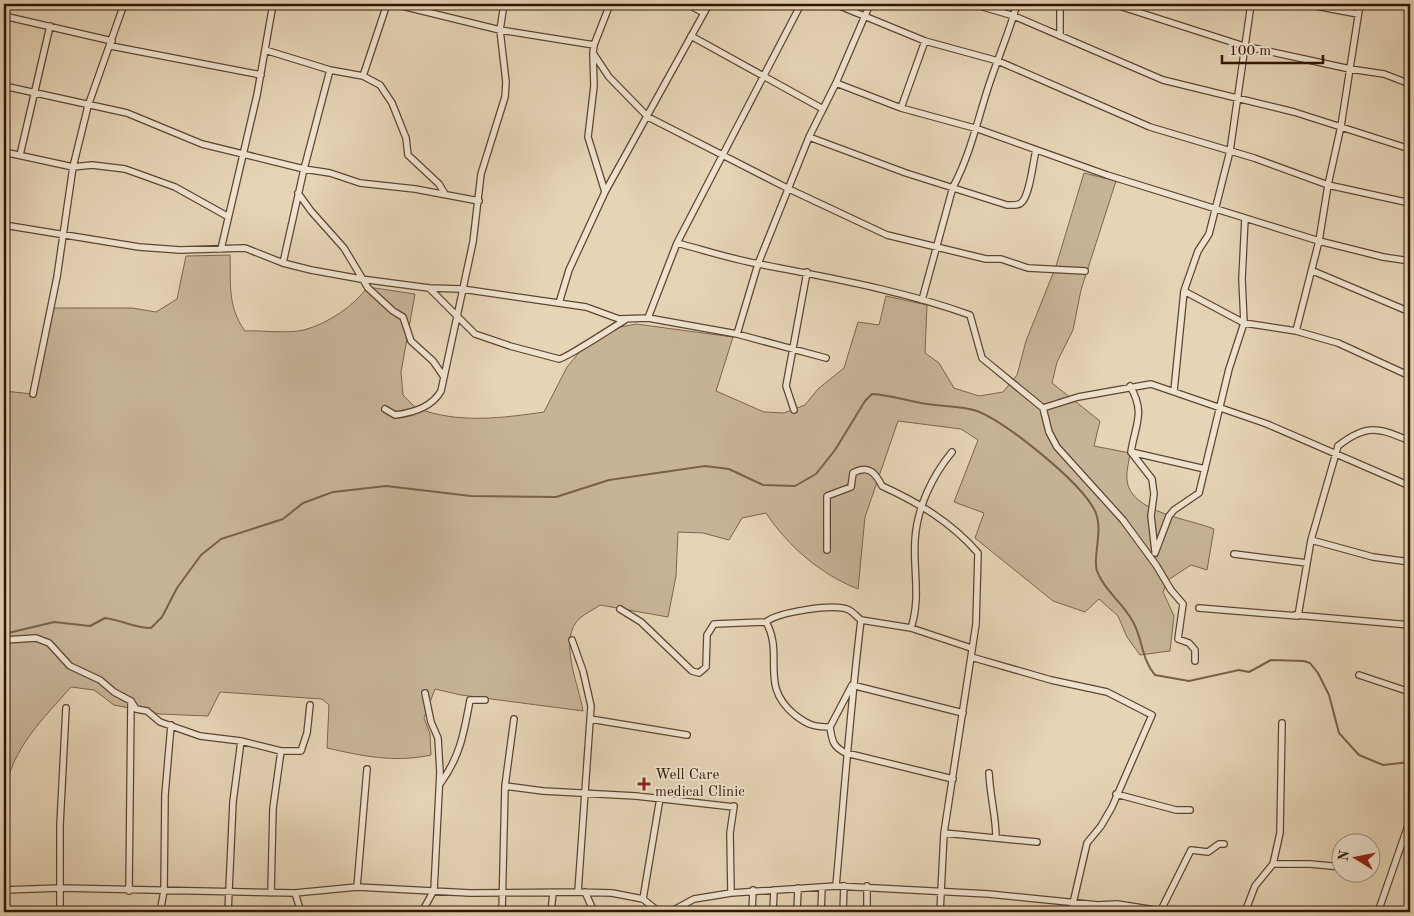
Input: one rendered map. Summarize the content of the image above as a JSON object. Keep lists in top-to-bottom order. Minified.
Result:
{"places":{"health":["Well Care medical Clinic"]},"scale_bar":"100 m","north":"left"}
